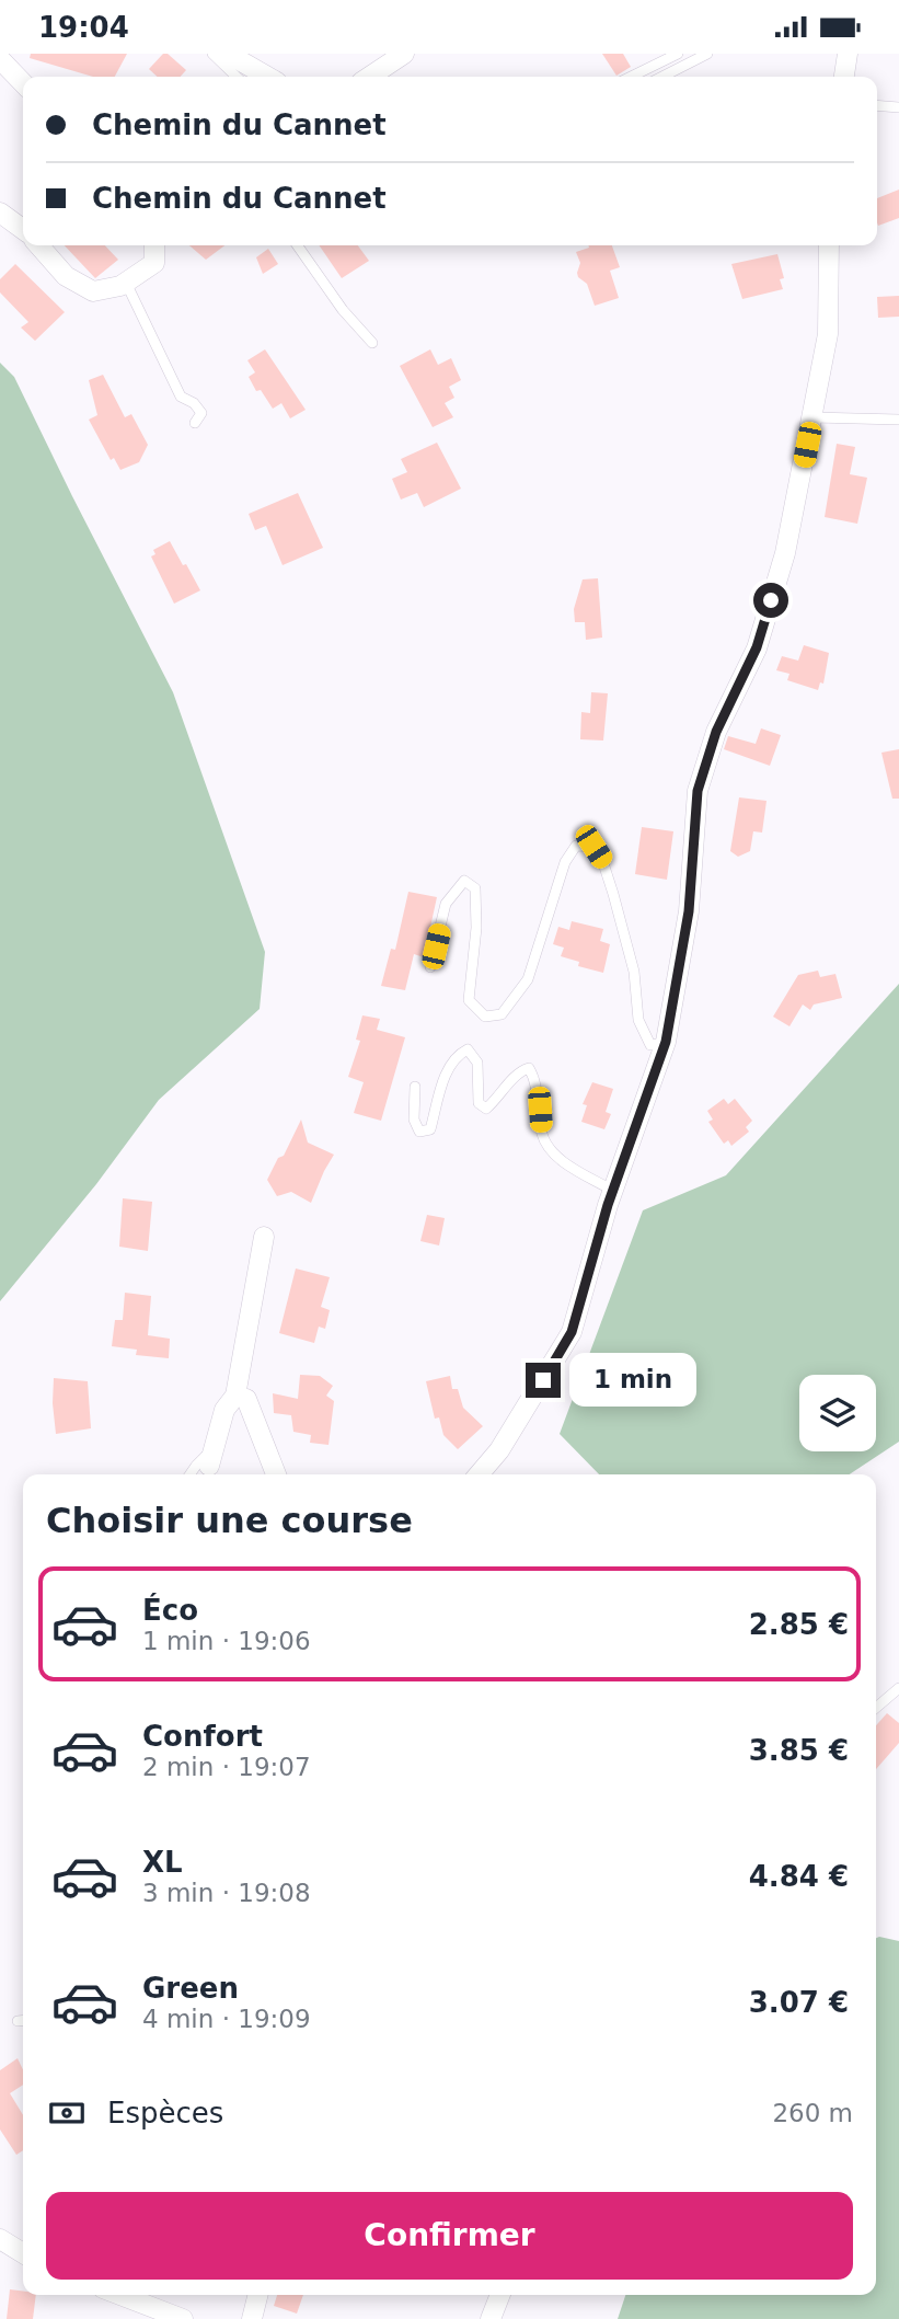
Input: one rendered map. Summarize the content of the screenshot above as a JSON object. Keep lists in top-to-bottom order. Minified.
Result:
{"page":{"status":"19:04","banner":["Chemin du Cannet","Chemin du Cannet"],"bubble":"1 min","heading":"Choisir une course","list":[{"name":"Éco","note":"1 min · 19:06","value":"2.85 €"},{"name":"Confort","note":"2 min · 19:07","value":"3.85 €"},{"name":"XL","note":"3 min · 19:08","value":"4.84 €"},{"name":"Green","note":"4 min · 19:09","value":"3.07 €"}],"pay":["Espèces","260 m"],"buttons":"Confirmer"}}
